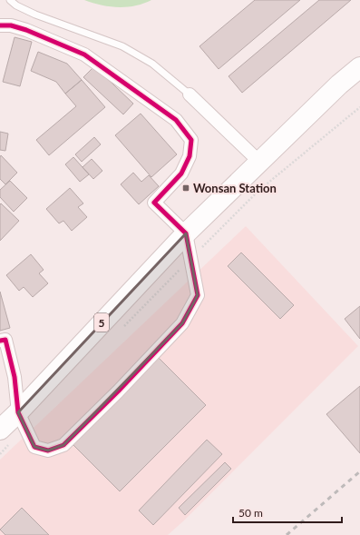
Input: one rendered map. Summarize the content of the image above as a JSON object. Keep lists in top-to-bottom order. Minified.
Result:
{"streets":{"highway":["5"]},"places":{"transit":["Wonsan Station"]},"scale_bar":"50 m"}
